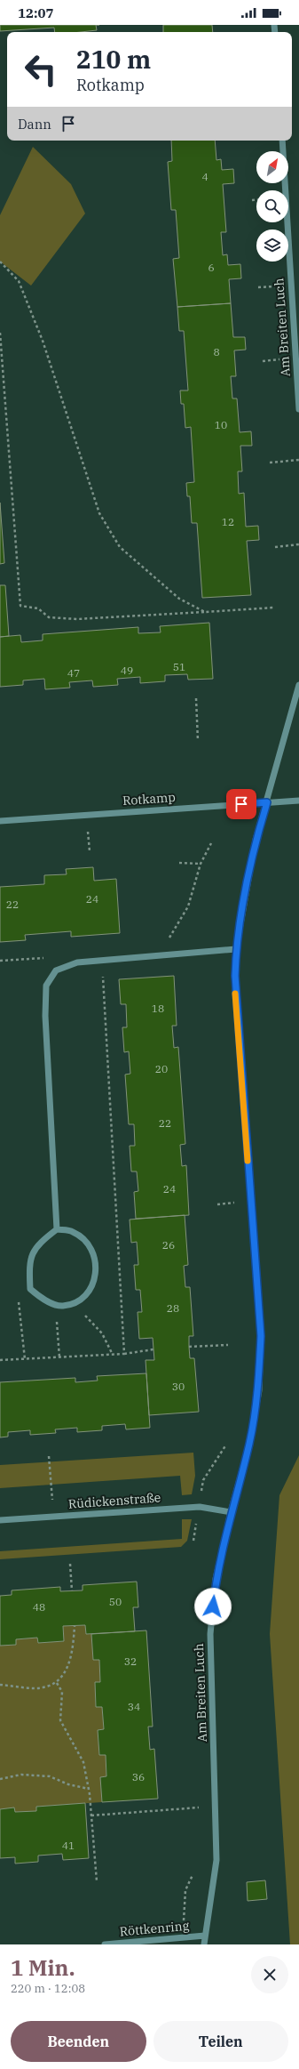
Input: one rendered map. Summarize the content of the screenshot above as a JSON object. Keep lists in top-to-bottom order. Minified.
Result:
{"streets":{"street":["Am Breiten Luch","Rotkamp","Rüdickenstraße","Röttkenring"]},"crossings":[["Am Breiten Luch","Rotkamp"],["Am Breiten Luch","Rüdickenstraße"],["Am Breiten Luch","Röttkenring"]],"house_numbers":["4","6","8","10","12","51","49","47","24","22","18","20","22","24","26","28","30","50","48","32","34","36","41"],"north":"top right","page":{"status":"12:07","turn":["210 m","Rotkamp"],"then":"Dann","heading":["1 Min.","220 m · 12:08"],"buttons":["Beenden","Teilen"]}}
